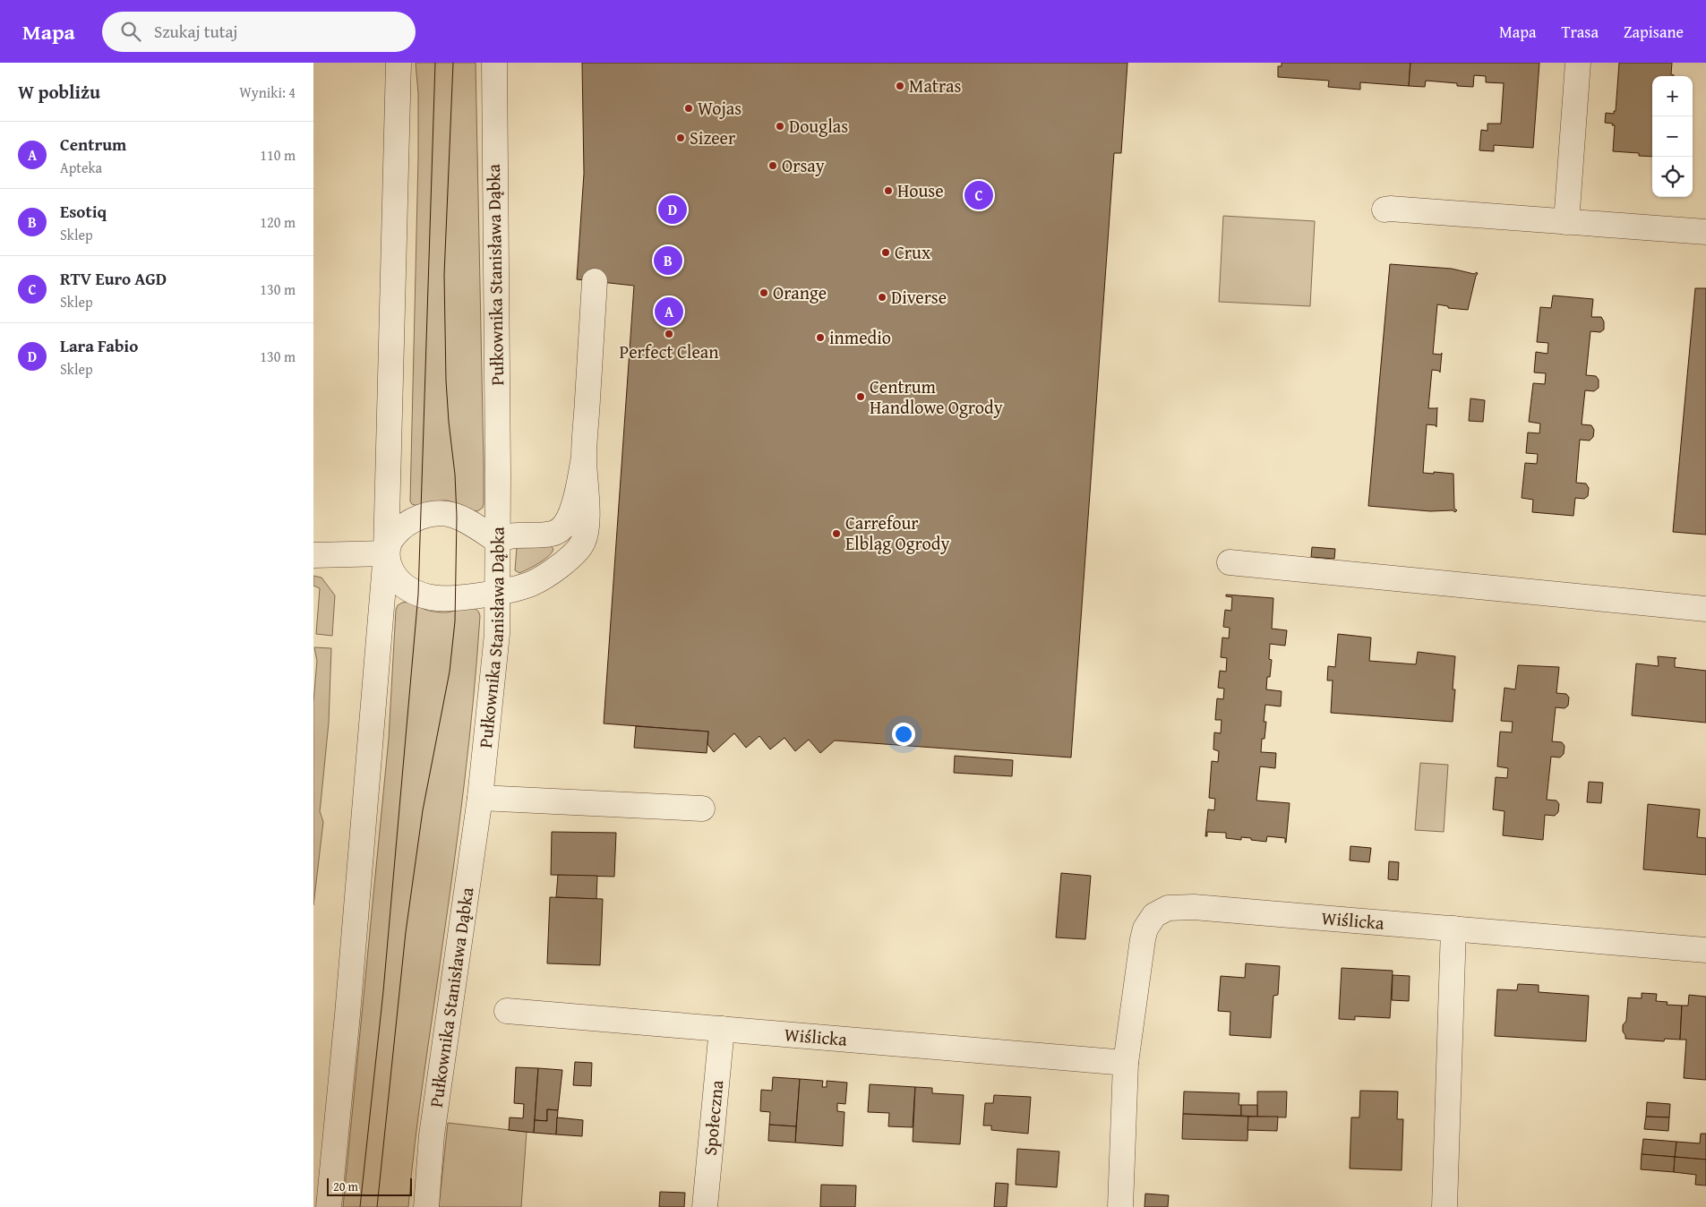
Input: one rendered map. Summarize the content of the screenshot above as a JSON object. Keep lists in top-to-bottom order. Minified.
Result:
{"streets":{"street":["Pułkownika Stanisława Dąbka","Wiślicka","Społeczna"]},"crossings":[["Wiślicka","Społeczna"]],"places":["Matras","Wojas","Douglas","Sizeer","Orsay","House","Crux","Orange","Diverse","Perfect Clean","inmedio","Centrum Handlowe Ogrody","Carrefour Elbląg Ogrody"],"scale_bar":"20 m","page":{"header":"Mapa","search":"Szukaj tutaj","nav":["Mapa","Trasa","Zapisane"],"heading":["W pobliżu","Wyniki: 4"],"map_buttons":["+","−"],"list":[{"mark":"A","name":"Centrum","note":"Apteka","value":"110 m"},{"mark":"B","name":"Esotiq","note":"Sklep","value":"120 m"},{"mark":"C","name":"RTV Euro AGD","note":"Sklep","value":"130 m"},{"mark":"D","name":"Lara Fabio","note":"Sklep","value":"130 m"}],"pins":["C","D","B","A"],"scale":"20 m"}}
